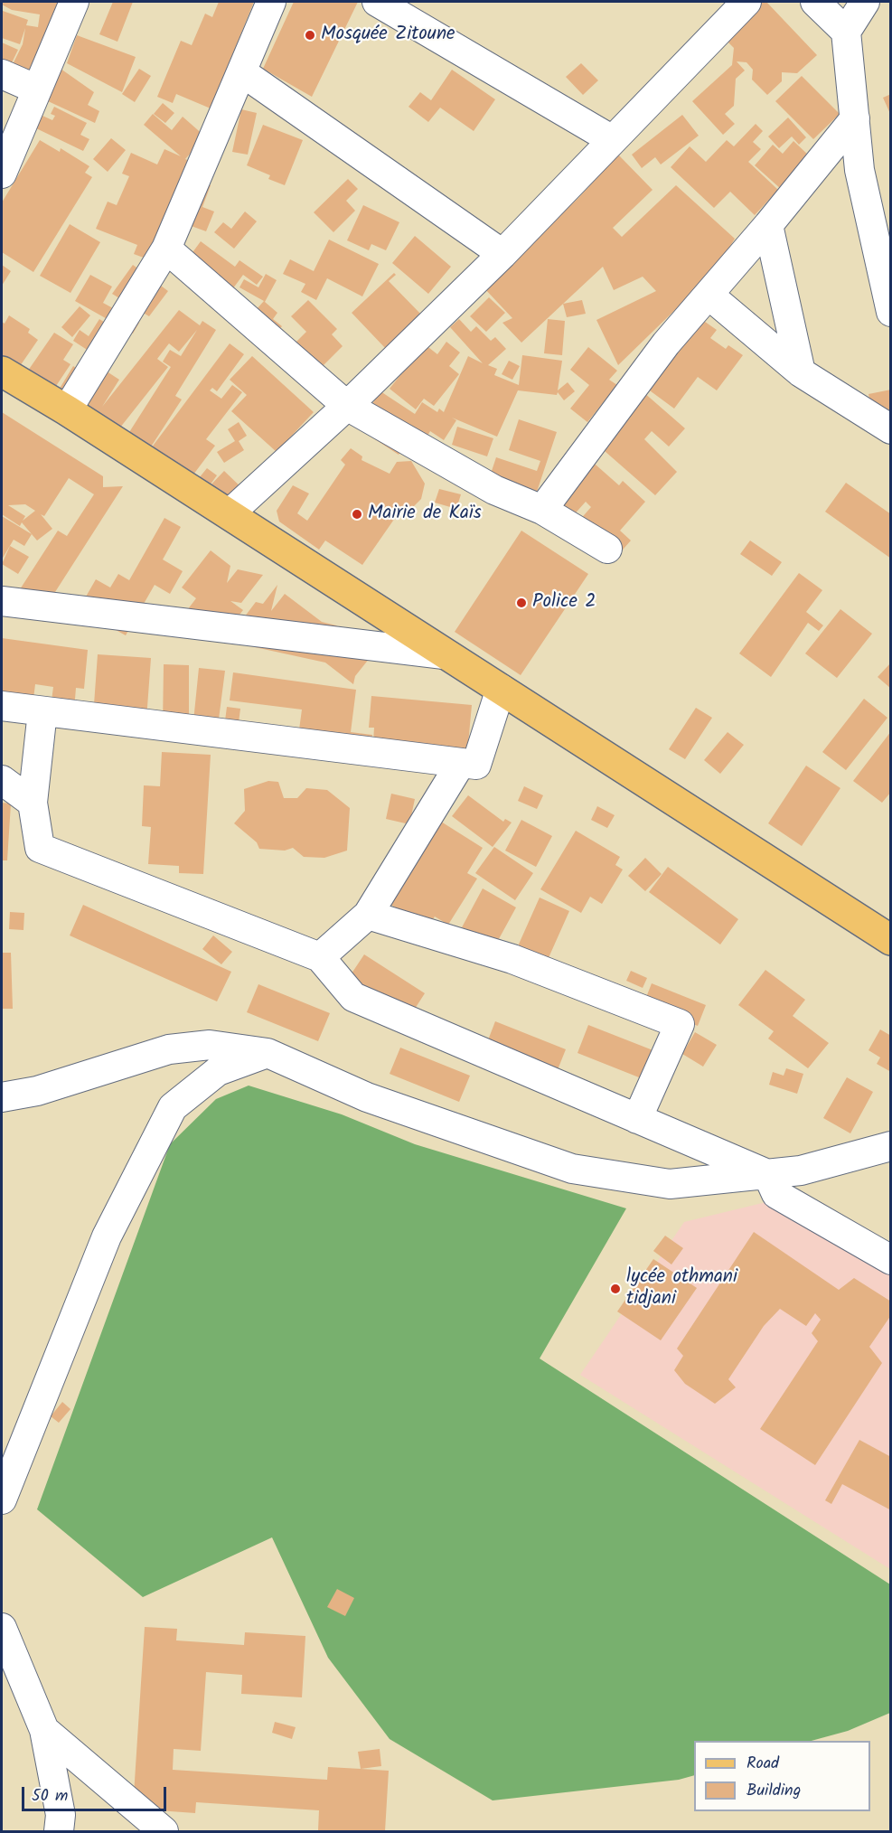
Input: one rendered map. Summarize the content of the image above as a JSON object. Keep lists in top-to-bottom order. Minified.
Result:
{"places":["Mosquée Zitoune","Mairie de Kaïs","Police 2","lycée othmani tidjani"],"legend":["Road","Building"],"scale_bar":"50 m"}
